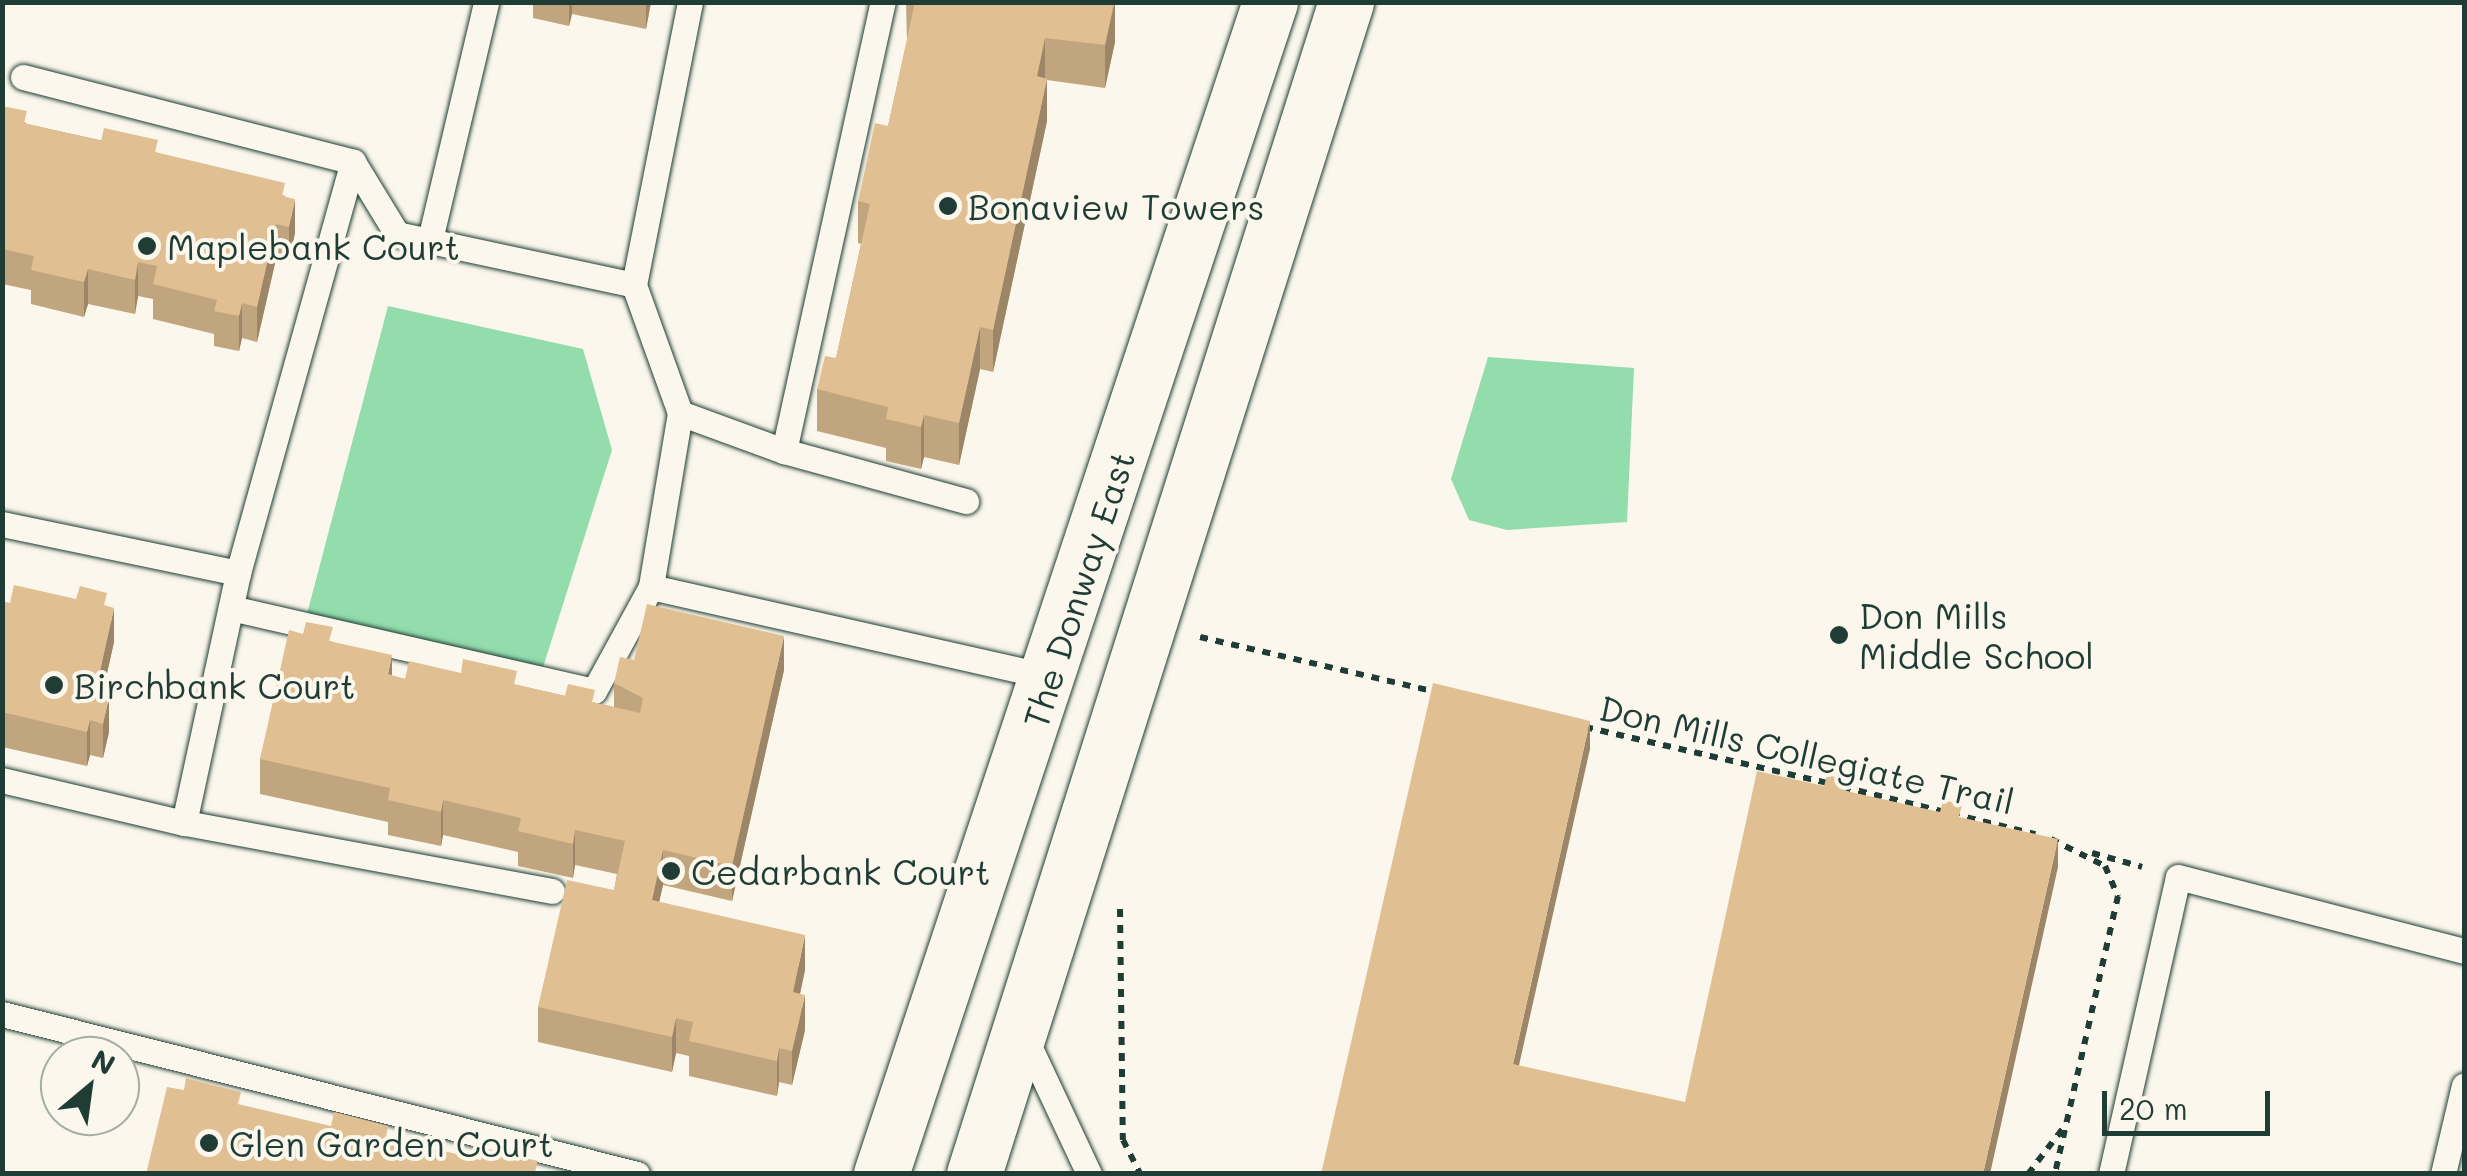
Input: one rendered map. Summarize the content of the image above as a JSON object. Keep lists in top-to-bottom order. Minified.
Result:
{"streets":{"street":["The Donway East"],"path":["Don Mills Collegiate Trail"]},"places":["Bonaview Towers","Maplebank Court","Don Mills Middle School","Birchbank Court","Cedarbank Court","Glen Garden Court"],"scale_bar":"20 m","north":"top right"}
